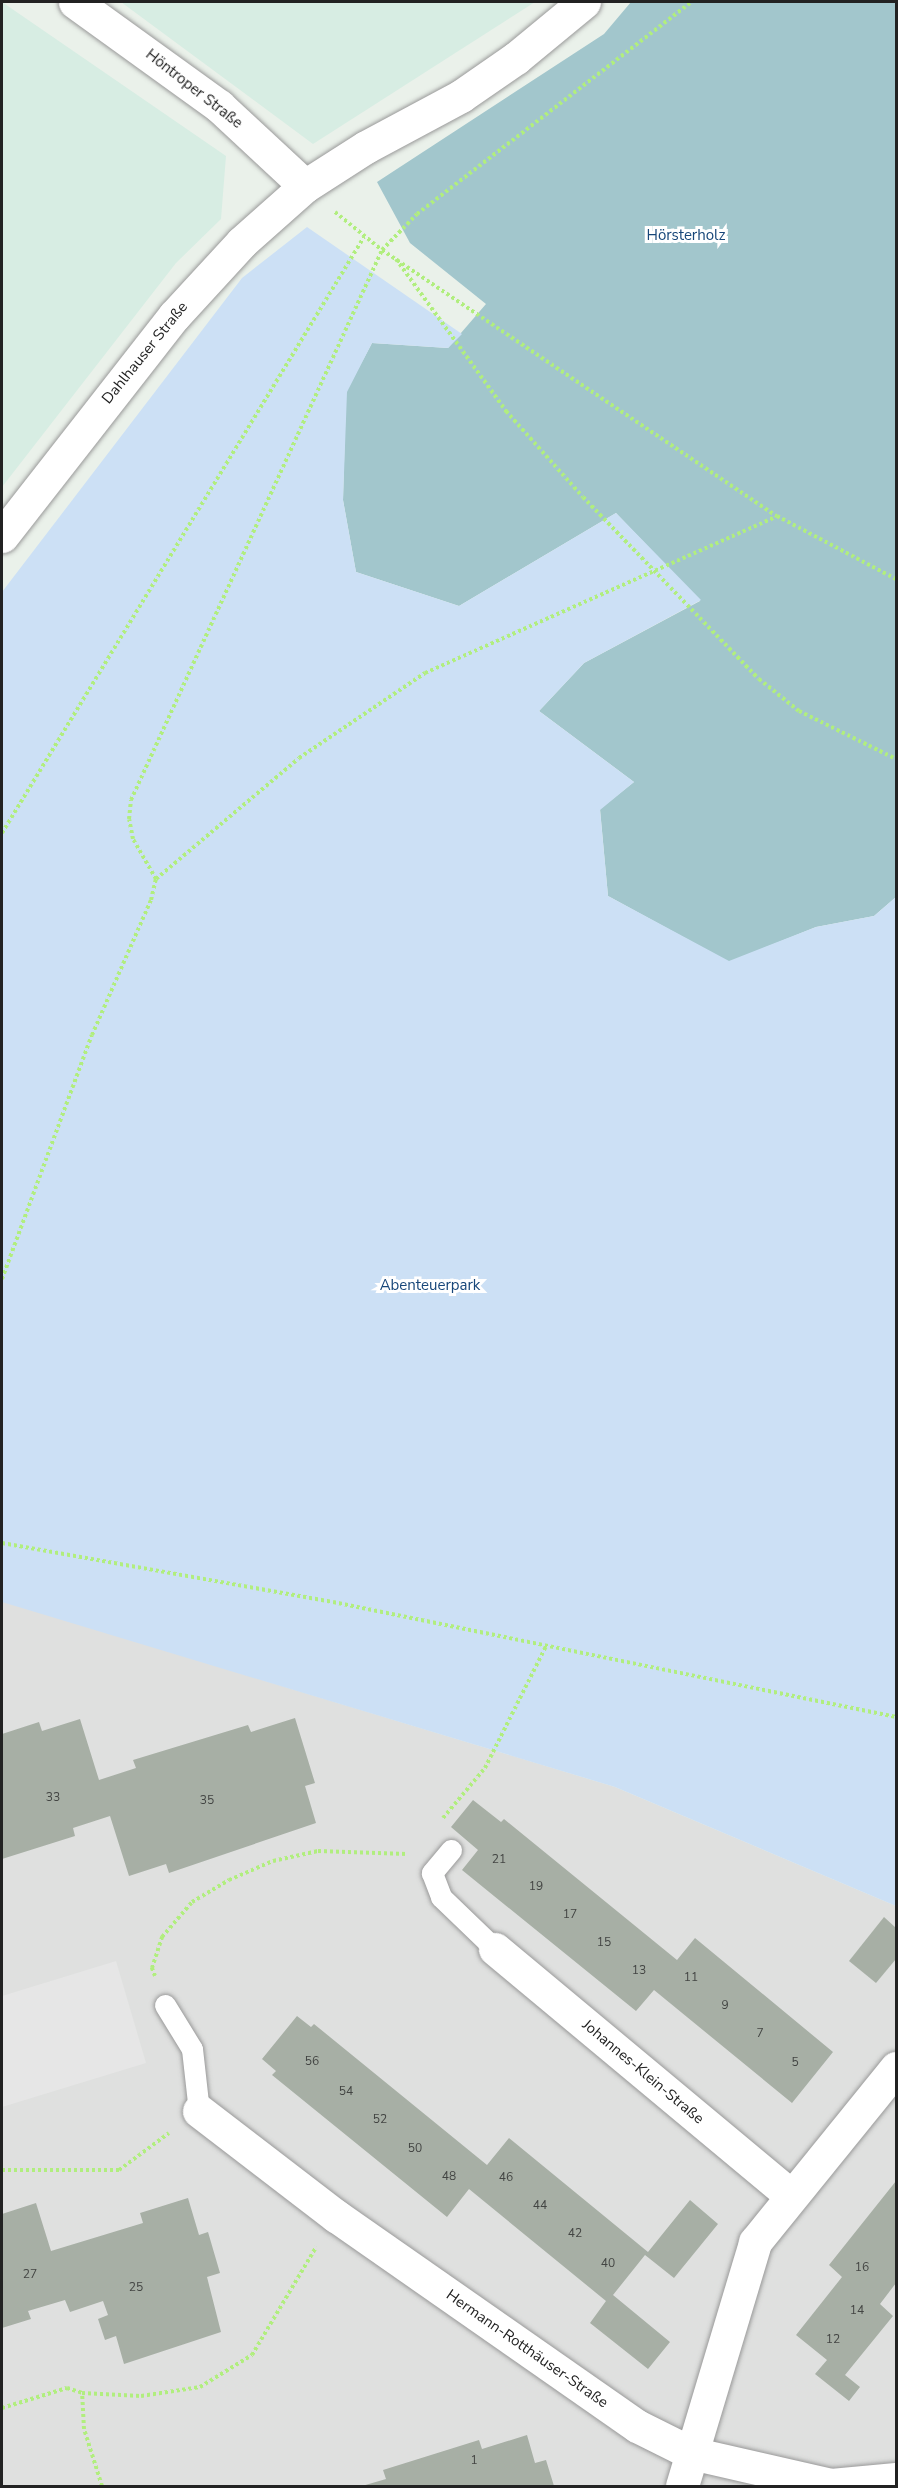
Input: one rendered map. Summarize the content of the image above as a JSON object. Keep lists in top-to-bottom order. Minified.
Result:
{"streets":{"street":["Höntroper Straße","Dahlhauser Straße","Johannes-Klein-Straße","Hermann-Rotthäuser-Straße"]},"crossings":[["Höntroper Straße","Dahlhauser Straße"]],"parks":["Hörsterholz","Abenteuerpark"],"house_numbers":["33","35","21","19","17","15","13","11","9","7","56","5","54","52","50","48","46","44","42","40","16","27","25","14","12","1"]}
